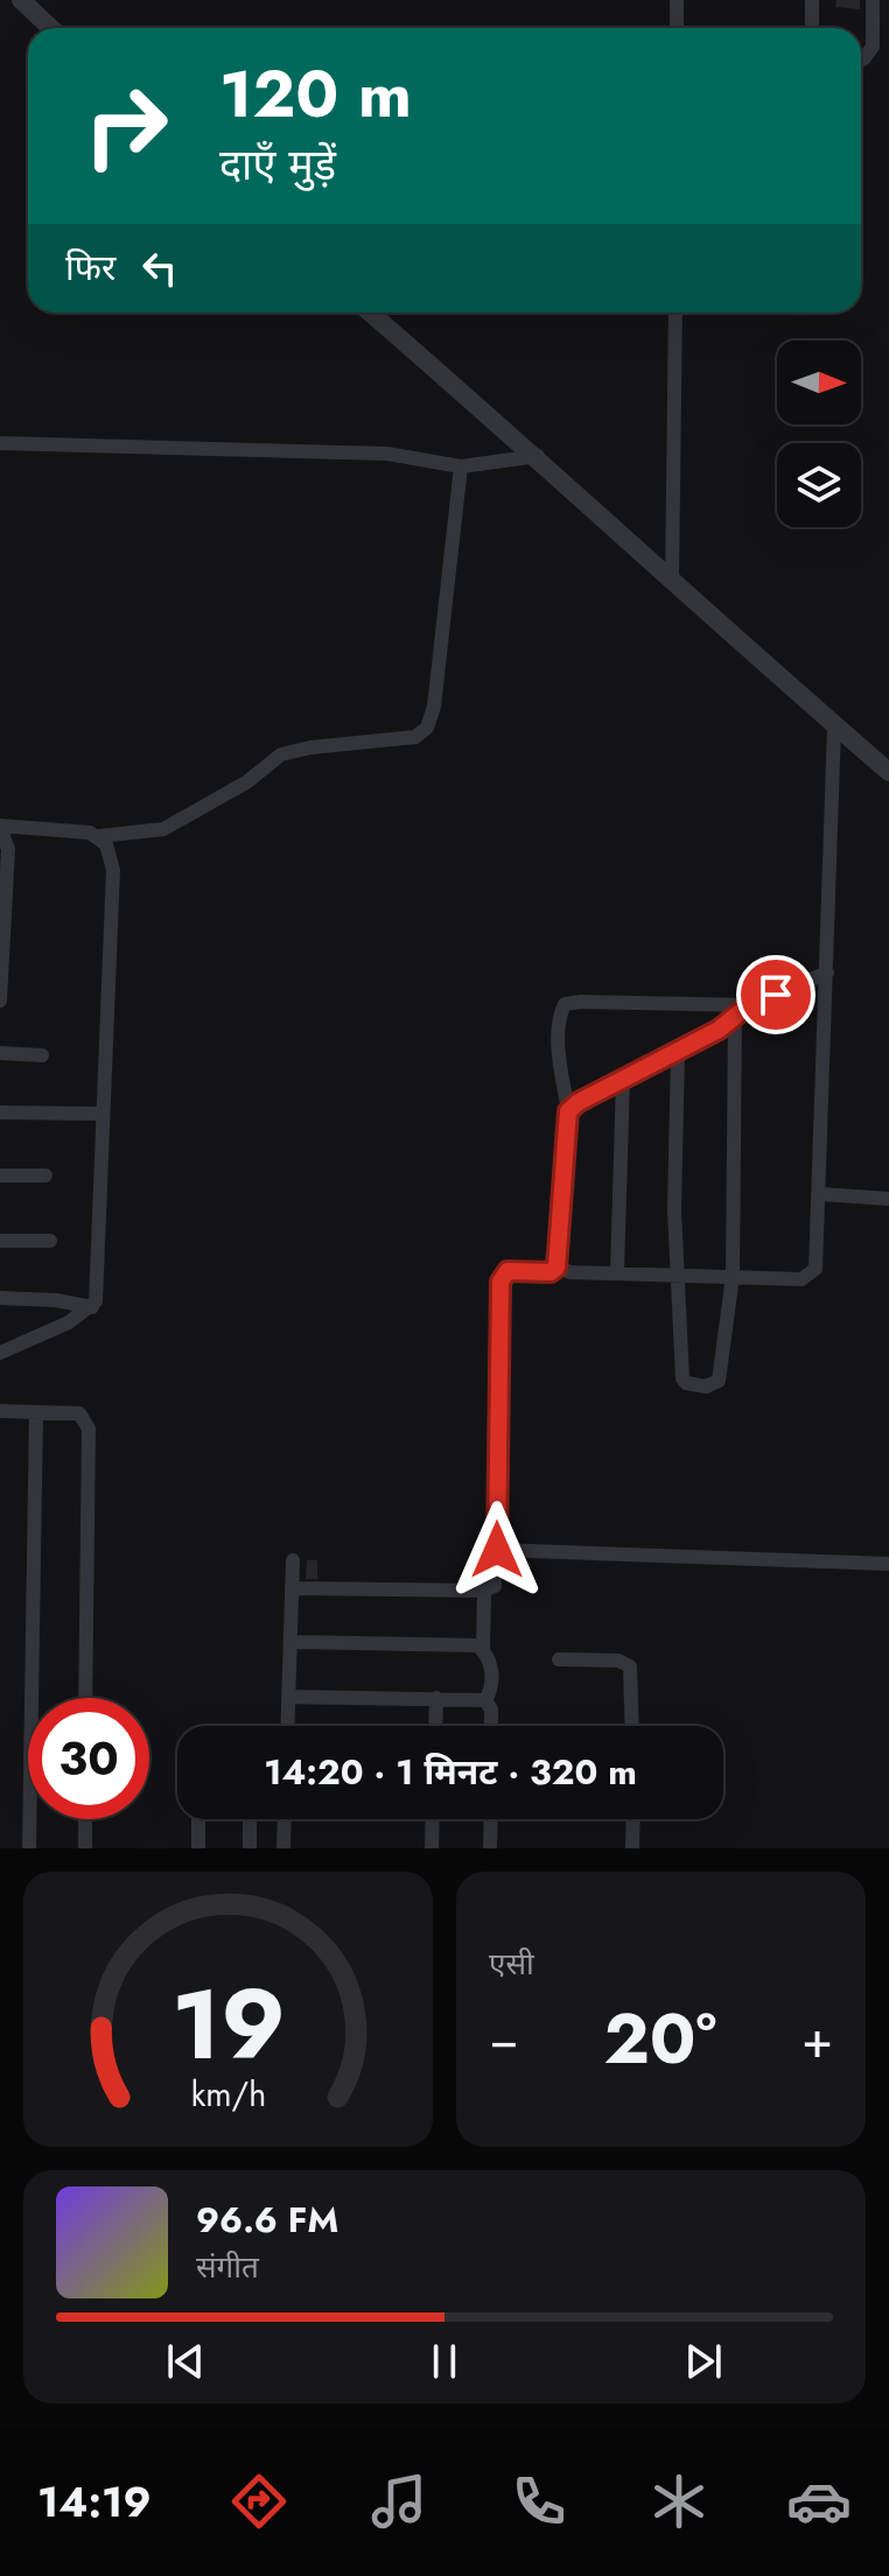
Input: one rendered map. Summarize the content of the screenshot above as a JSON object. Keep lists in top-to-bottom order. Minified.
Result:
{"north":"right","page":{"turn":["120 m","दाएँ मुड़ें"],"then":"फिर","limit":"30","trip":"14:20 · 1 मिनट · 320 m","tile":"एसी","heat":["−","20°","+"],"song":["96.6 FM","संगीत"],"tabs":"14:19","gauge":["19","km/h"]}}
